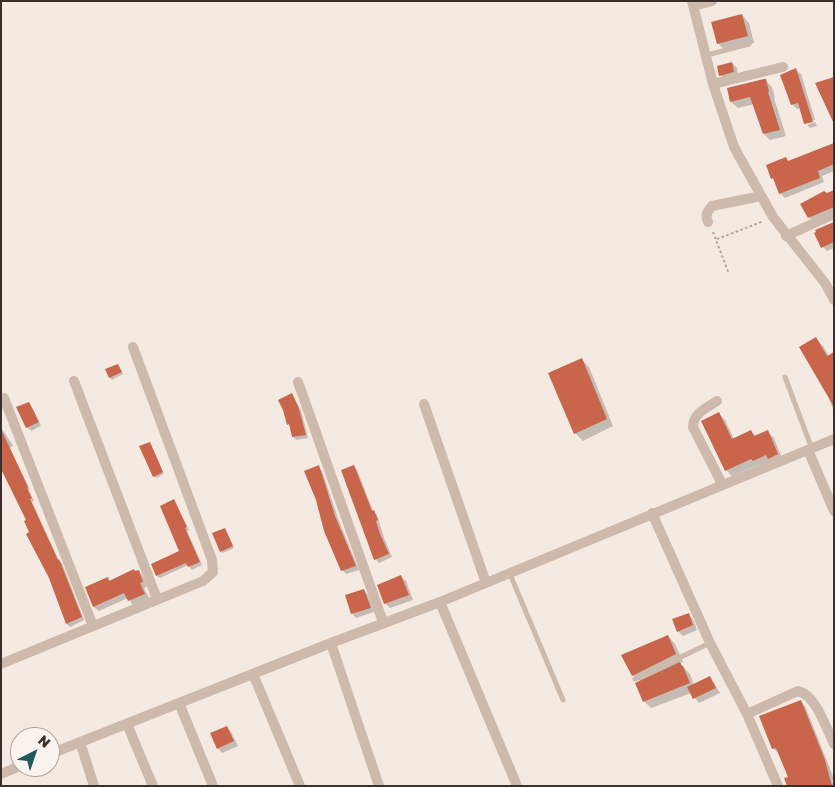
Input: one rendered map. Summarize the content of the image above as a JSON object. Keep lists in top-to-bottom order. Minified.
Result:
{"north":"top right"}
